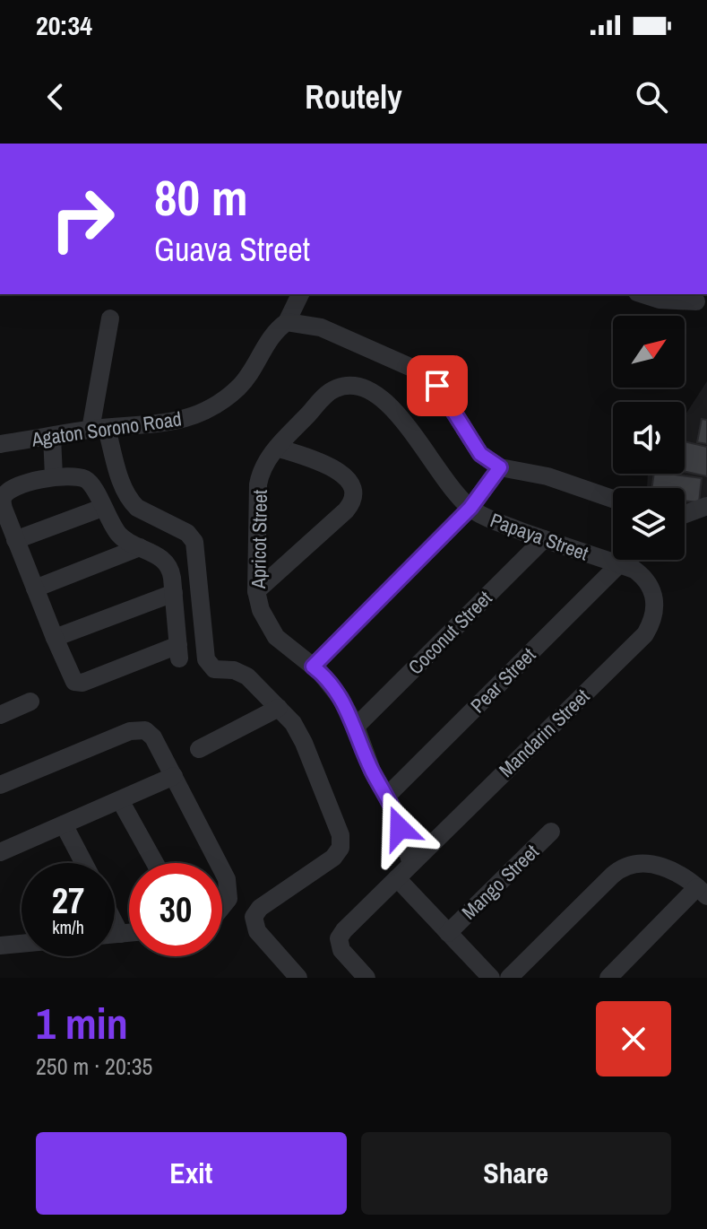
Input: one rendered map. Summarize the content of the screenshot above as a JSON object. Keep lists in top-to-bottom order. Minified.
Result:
{"streets":{"street":["Agaton Sorono Road","Papaya Street","Apricot Street","Coconut Street","Pear Street","Mandarin Street","Mango Street"]},"crossings":[["Papaya Street","Apricot Street"],["Papaya Street","Coconut Street"],["Papaya Street","Pear Street"],["Papaya Street","Mandarin Street"],["Apricot Street","Coconut Street"],["Apricot Street","Pear Street"],["Apricot Street","Mandarin Street"]],"north":"top right","page":{"status":"20:34","header":"Routely","turn":["80 m","Guava Street"],"speed":"27 km/h","limit":"30","heading":["1 min","250 m · 20:35"],"buttons":["Exit","Share"]}}
